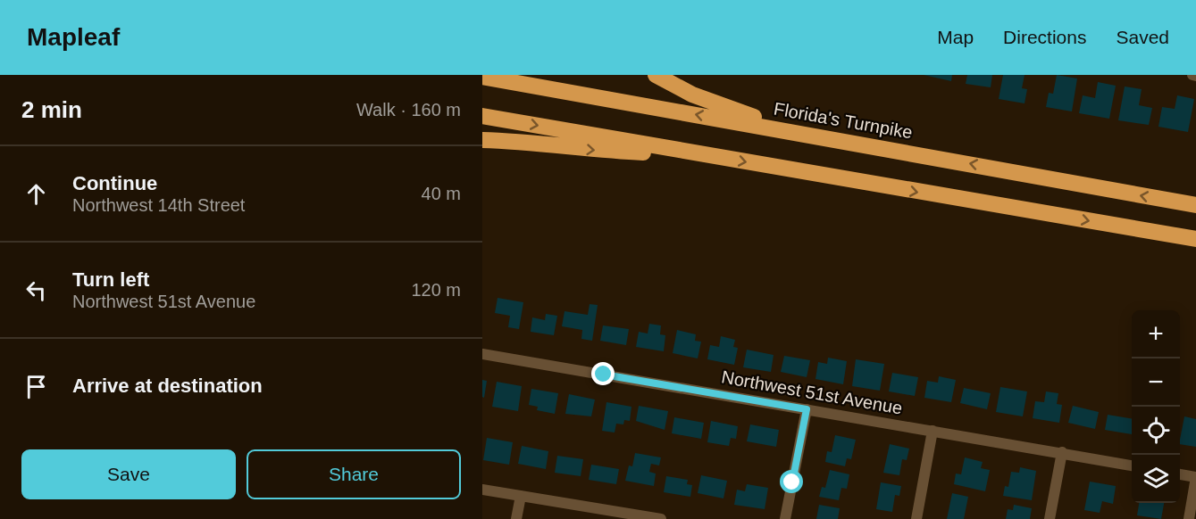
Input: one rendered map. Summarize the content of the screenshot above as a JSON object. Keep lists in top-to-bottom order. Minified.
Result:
{"streets":{"highway":["Florida's Turnpike"],"street":["Northwest 51st Avenue"]},"page":{"header":"Mapleaf","nav":["Map","Directions","Saved"],"heading":["2 min","Walk · 160 m"],"list":[["Continue","Northwest 14th Street","40 m"],["Turn left","Northwest 51st Avenue","120 m"],"Arrive at destination"],"map_buttons":["+","−"],"buttons":["Save","Share"]}}
